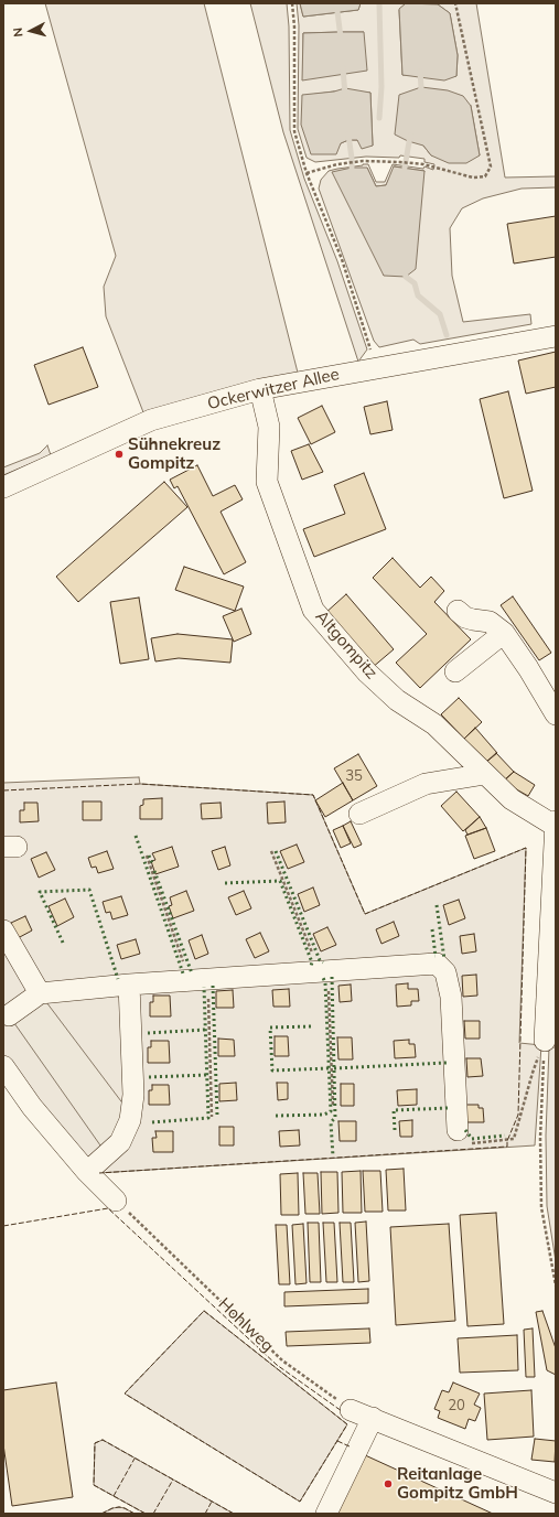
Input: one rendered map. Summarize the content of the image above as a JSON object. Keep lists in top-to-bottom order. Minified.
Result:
{"streets":{"street":["Ockerwitzer Allee","Altgompitz"],"path":["Hohlweg"]},"crossings":[["Ockerwitzer Allee","Altgompitz"]],"places":["Sühnekreuz Gompitz","Reitanlage Gompitz GmbH"],"house_numbers":["35","20"],"north":"left"}
